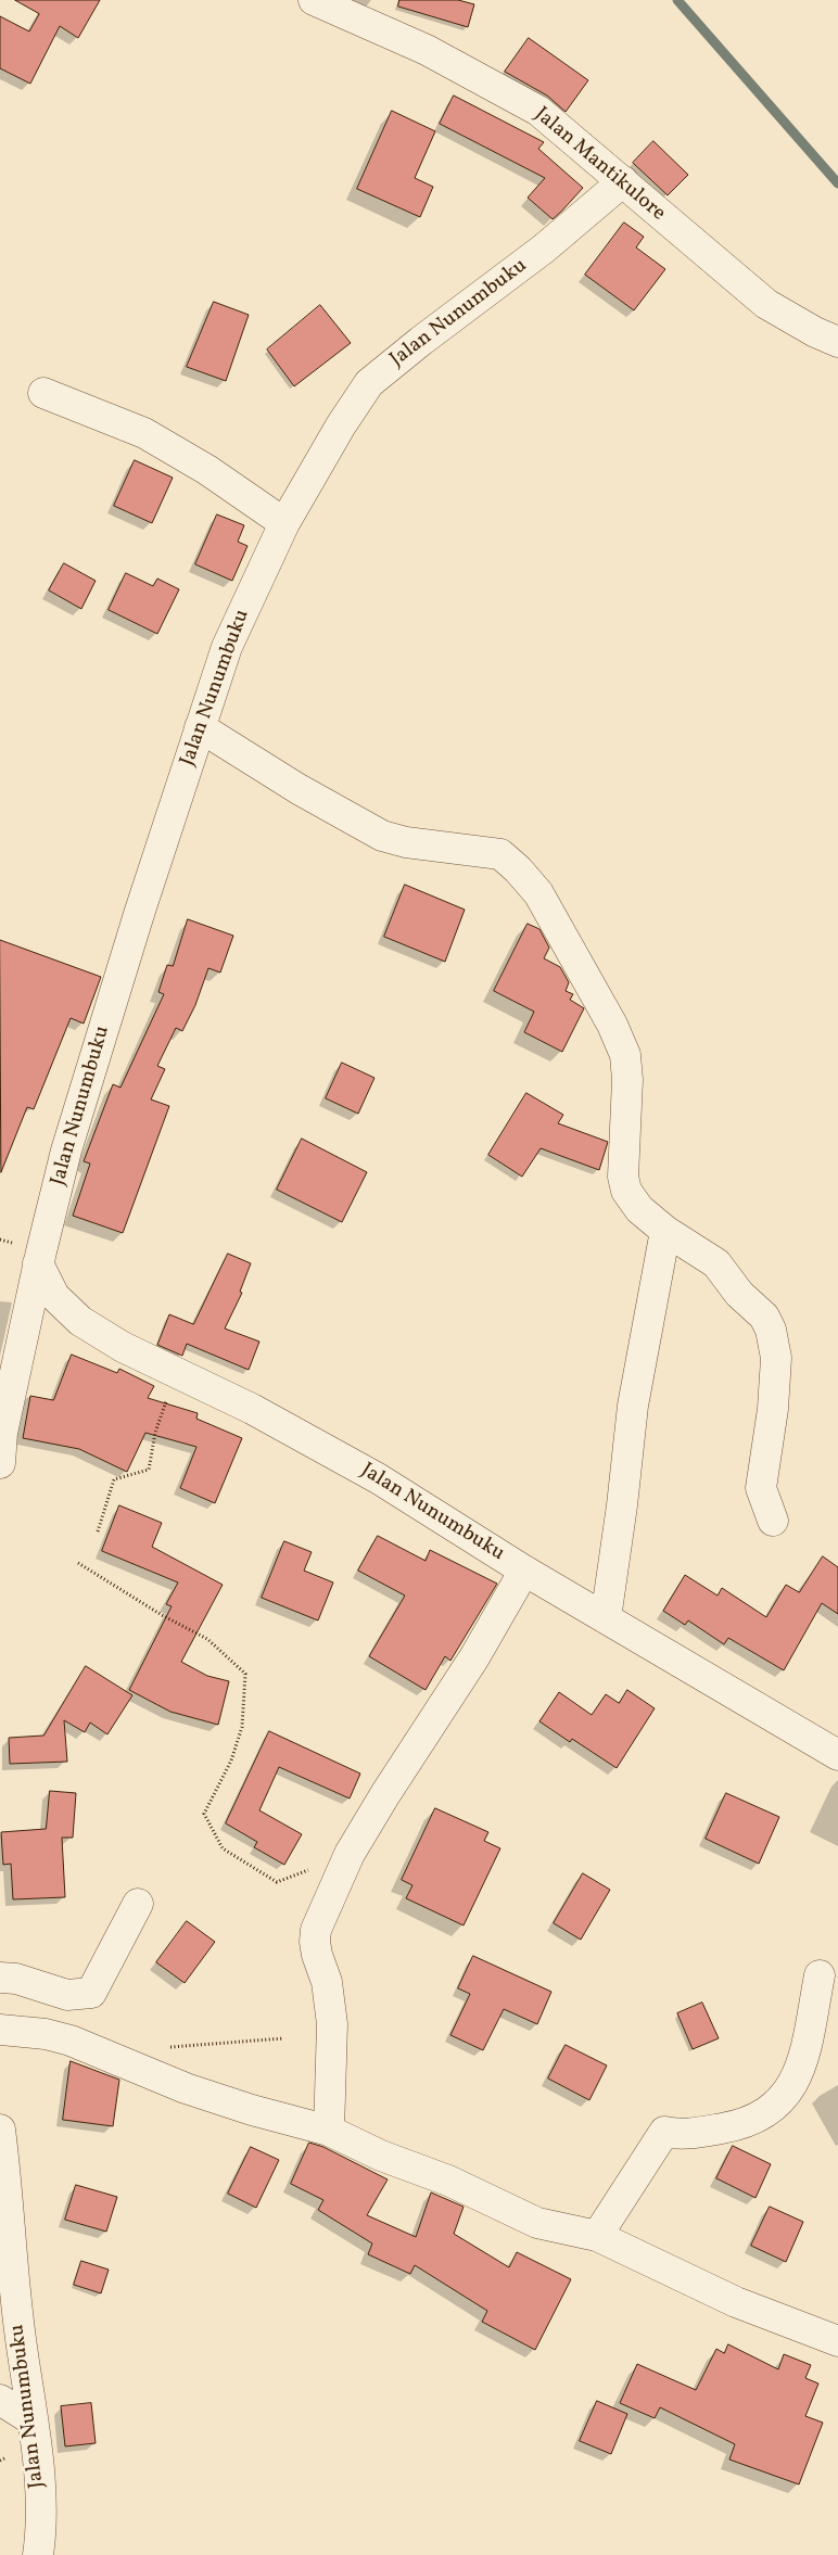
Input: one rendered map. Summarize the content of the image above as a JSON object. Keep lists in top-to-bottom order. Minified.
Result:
{"streets":{"street":["Jalan Mantikulore","Jalan Nunumbuku"]},"crossings":[["Jalan Mantikulore","Jalan Nunumbuku"]]}
